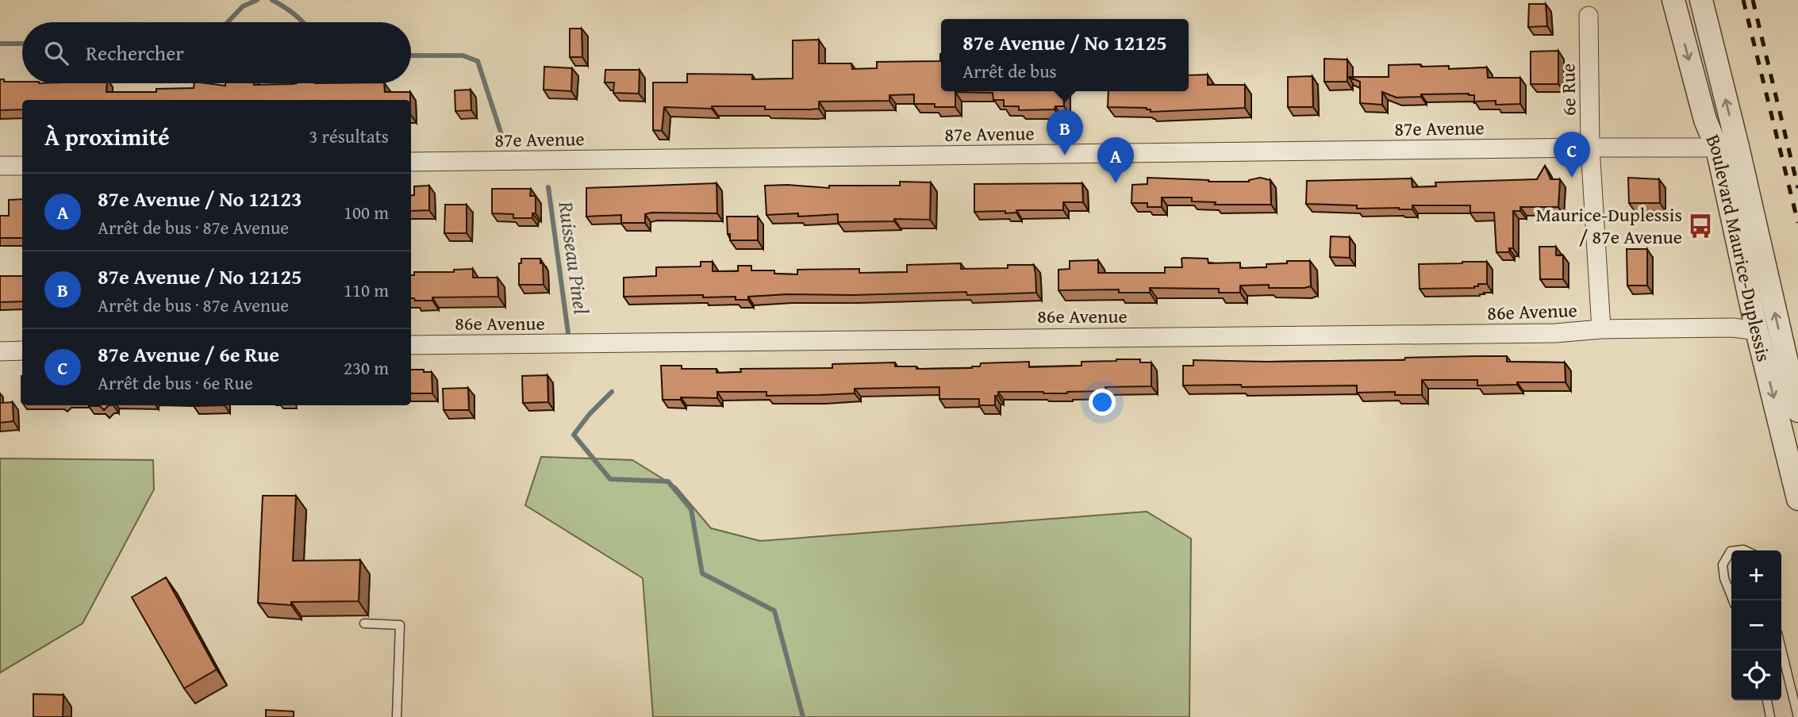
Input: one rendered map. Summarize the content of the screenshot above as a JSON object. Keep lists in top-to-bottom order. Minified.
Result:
{"streets":{"street":["6e Rue","87e Avenue","Boulevard Maurice-Duplessis","86e Avenue"]},"crossings":[["6e Rue","87e Avenue"],["6e Rue","86e Avenue"],["87e Avenue","Boulevard Maurice-Duplessis"],["Boulevard Maurice-Duplessis","86e Avenue"]],"water":["Ruisseau Pinel"],"places":{"bus stop":["Maurice-Duplessis / 87e Avenue"]},"page":{"popup":["87e Avenue / No 12125","Arrêt de bus"],"search":"Rechercher","heading":["À proximité","3 résultats"],"pins":["B","C","A"],"list":[{"mark":"A","name":"87e Avenue / No 12123","note":"Arrêt de bus · 87e Avenue","value":"100 m"},{"mark":"B","name":"87e Avenue / No 12125","note":"Arrêt de bus · 87e Avenue","value":"110 m"},{"mark":"C","name":"87e Avenue / 6e Rue","note":"Arrêt de bus · 6e Rue","value":"230 m"}],"map_buttons":["+","−"]}}
